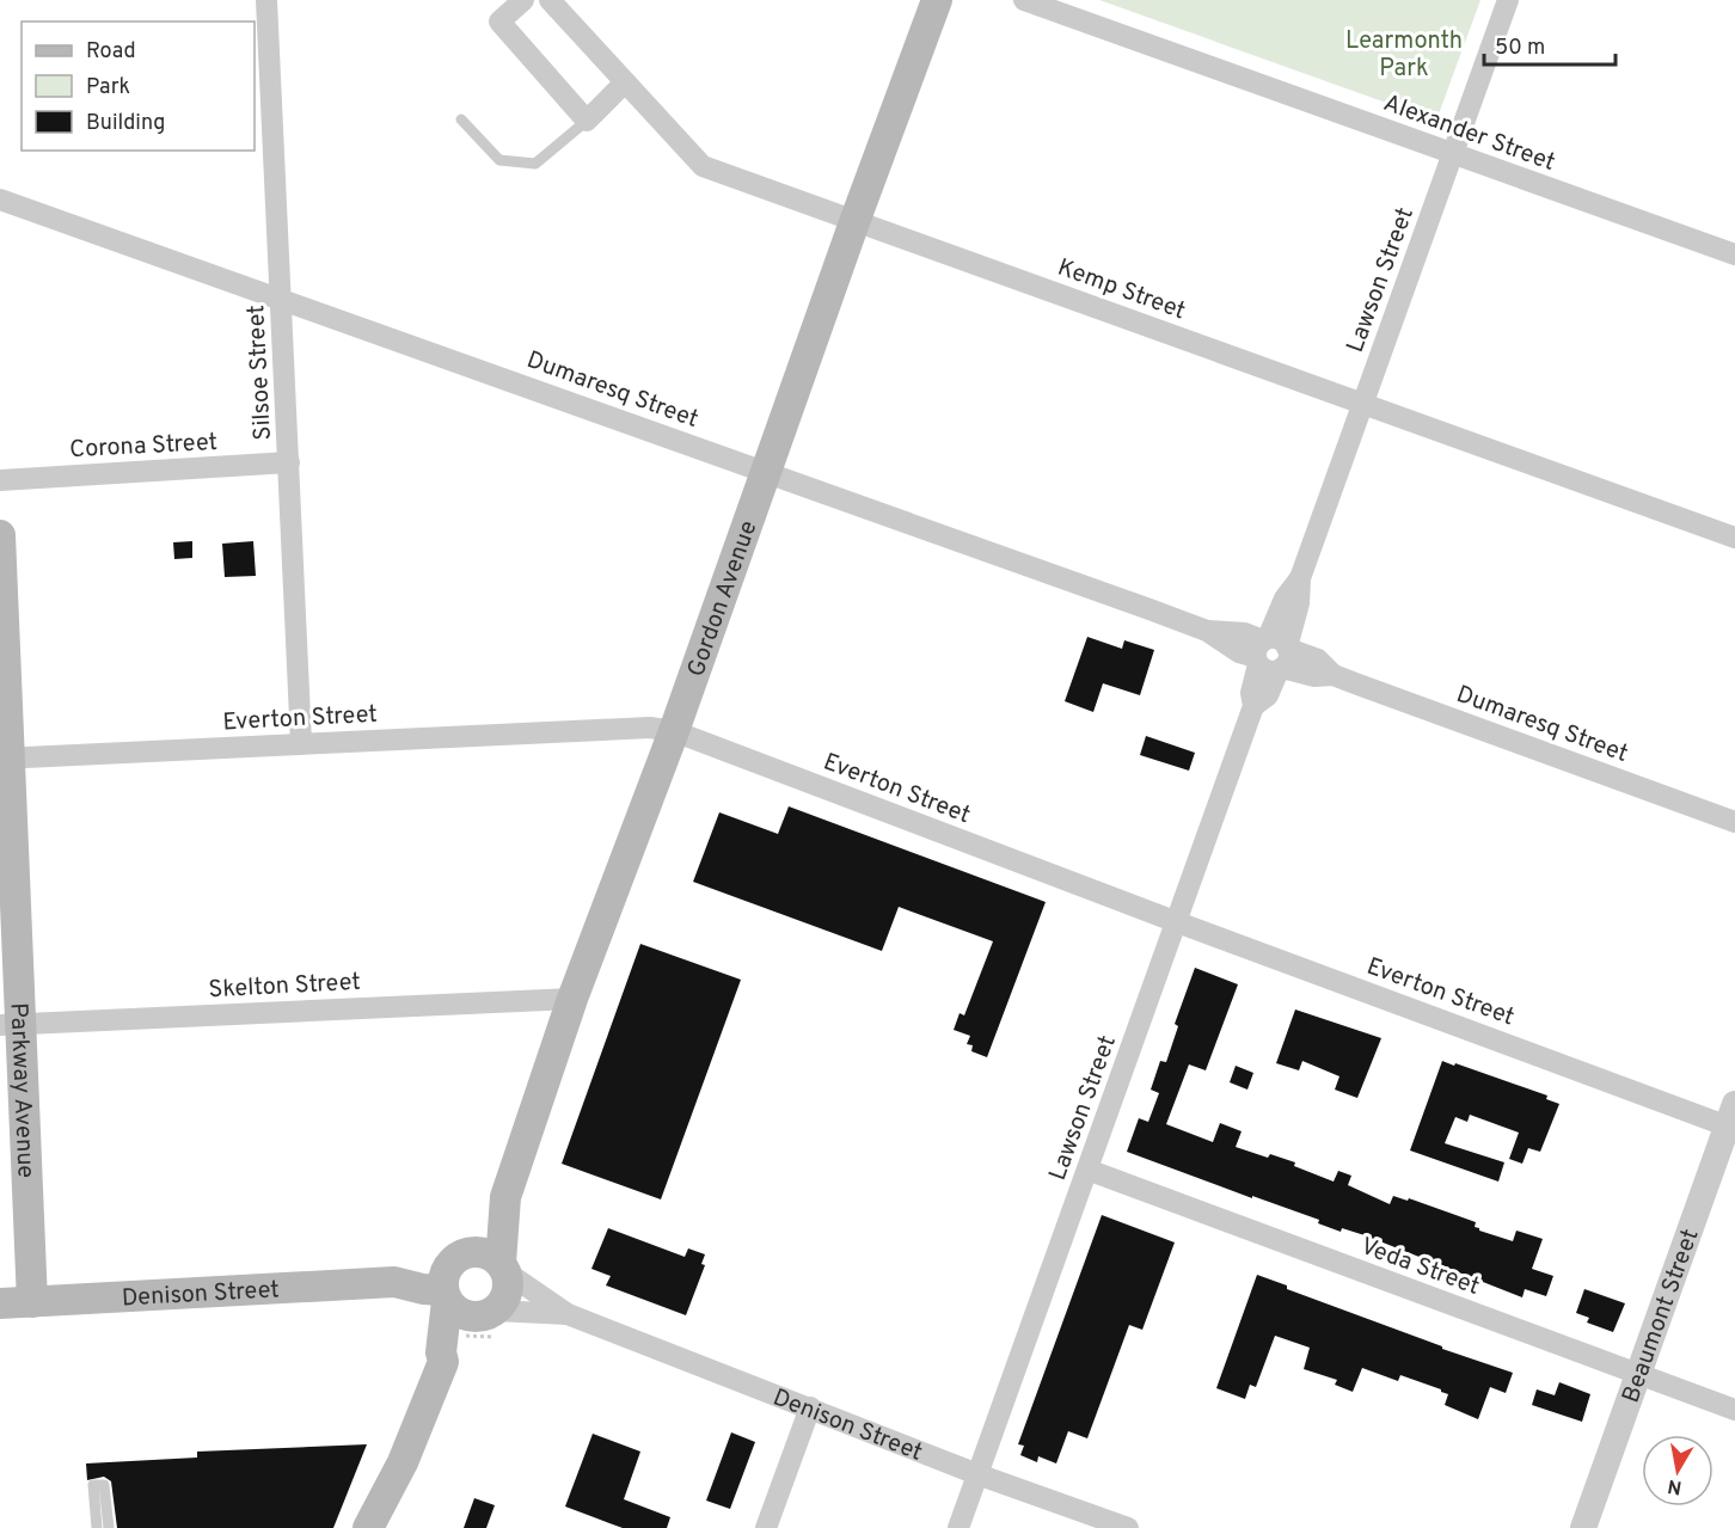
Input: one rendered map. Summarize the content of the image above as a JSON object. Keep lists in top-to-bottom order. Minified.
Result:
{"streets":{"main road":["Gordon Avenue","Parkway Avenue","Denison Street"],"street":["Alexander Street","Lawson Street","Kemp Street","Silsoe Street","Dumaresq Street","Corona Street","Everton Street","Skelton Street","Veda Street","Beaumont Street"]},"crossings":[["Alexander Street","Lawson Street"],["Lawson Street","Kemp Street"],["Lawson Street","Dumaresq Street"],["Lawson Street","Everton Street"],["Lawson Street","Veda Street"],["Lawson Street","Denison Street"],["Kemp Street","Gordon Avenue"],["Silsoe Street","Dumaresq Street"],["Silsoe Street","Corona Street"],["Silsoe Street","Everton Street"],["Dumaresq Street","Gordon Avenue"],["Gordon Avenue","Everton Street"],["Gordon Avenue","Skelton Street"],["Gordon Avenue","Denison Street"],["Everton Street","Parkway Avenue"],["Everton Street","Beaumont Street"],["Skelton Street","Parkway Avenue"],["Parkway Avenue","Denison Street"],["Veda Street","Beaumont Street"]],"parks":["Learmonth Park"],"legend":["Road","Park","Building"],"scale_bar":"50 m","north":"bottom"}
